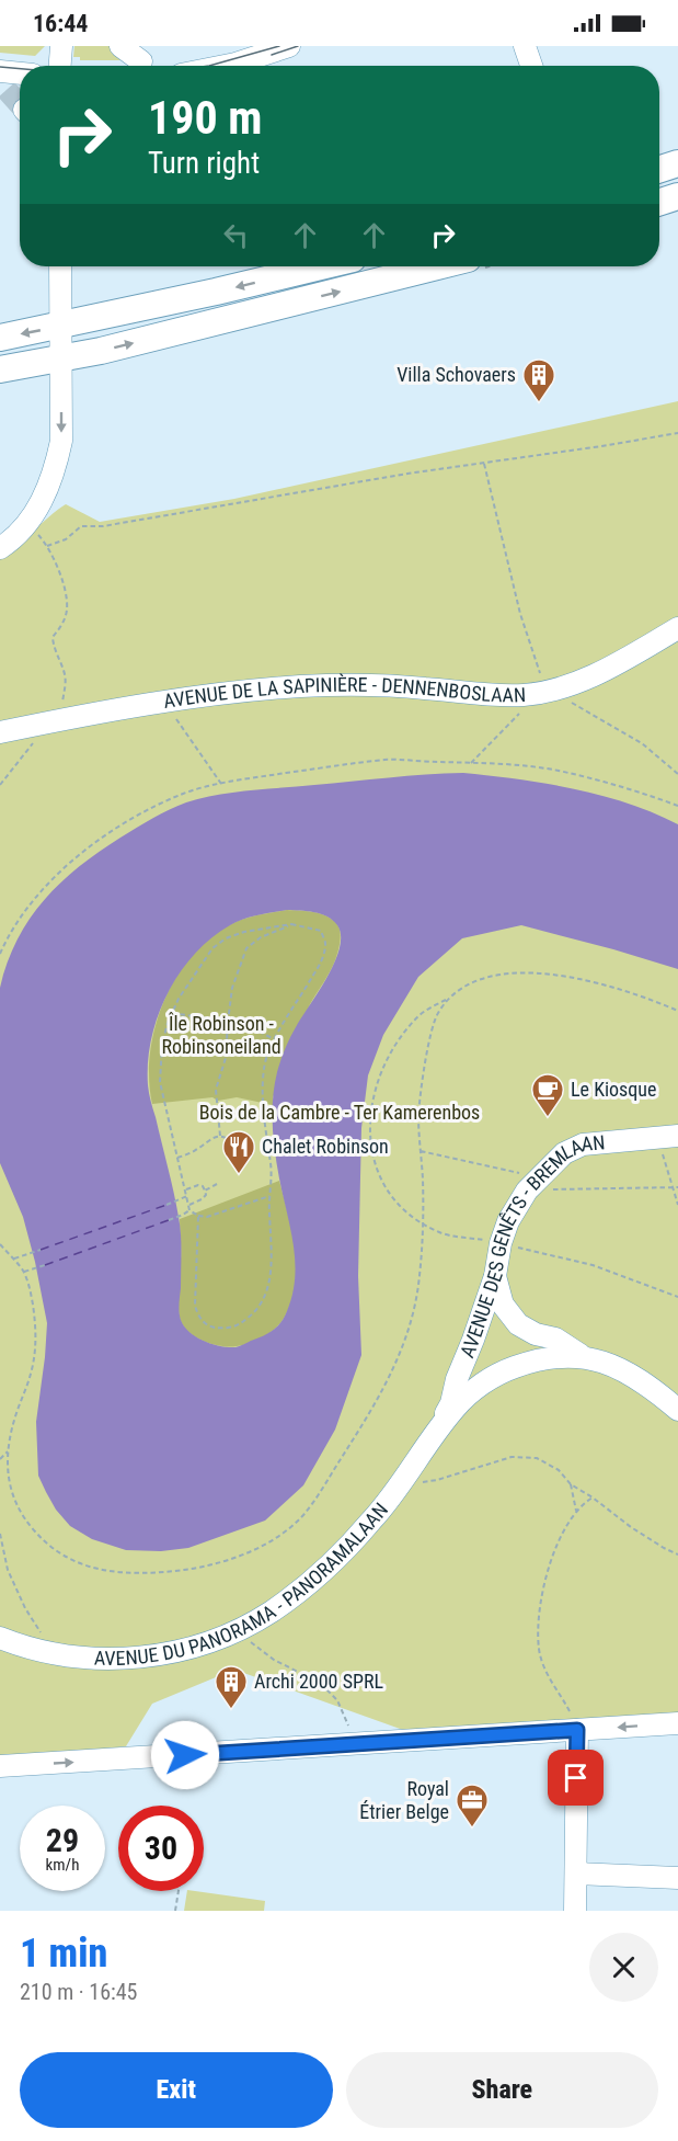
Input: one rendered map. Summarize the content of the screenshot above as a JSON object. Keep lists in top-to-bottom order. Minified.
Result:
{"streets":{"street":["AVENUE DE LA SAPINIÈRE - DENNENBOSLAAN","AVENUE DES GENÊTS - BREMLAAN","AVENUE DU PANORAMA - PANORAMALAAN"]},"crossings":[["AVENUE DES GENÊTS - BREMLAAN","AVENUE DU PANORAMA - PANORAMALAAN"]],"parks":["Île Robinson - Robinsoneiland","Bois de la Cambre - Ter Kamerenbos"],"places":{"building":["Villa Schovaers","Archi 2000 SPRL"],"cafe":["Le Kiosque"],"restaurant":["Chalet Robinson"],"office":["Royal Étrier Belge"]},"page":{"status":"16:44","turn":["190 m","Turn right"],"speed":"29 km/h","limit":"30","heading":["1 min","210 m · 16:45"],"buttons":["Exit","Share"]}}
